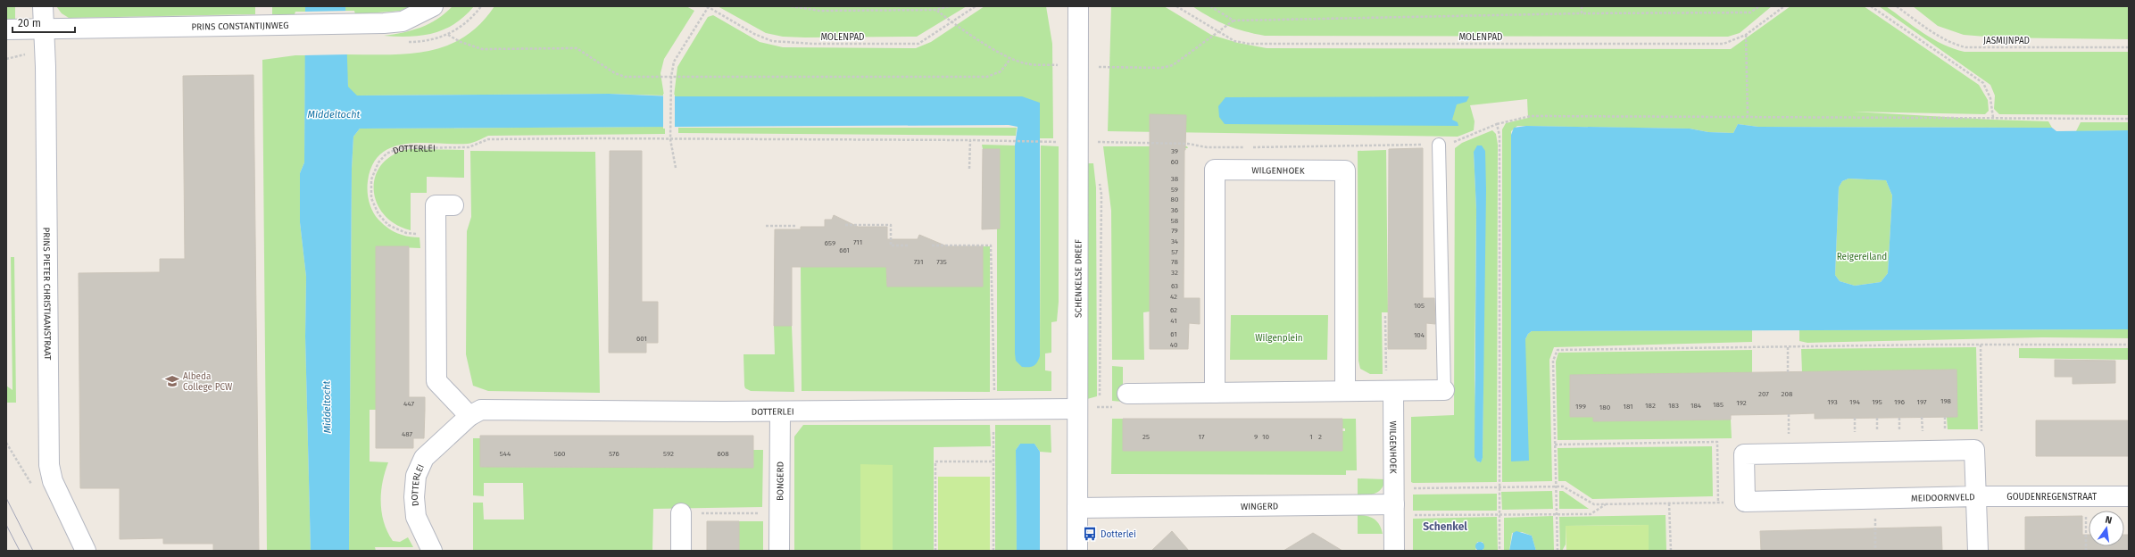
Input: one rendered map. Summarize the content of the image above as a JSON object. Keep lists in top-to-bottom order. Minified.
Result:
{"streets":{"street":["PRINS CONSTANTIJNWEG","DOTTERLEI","WILGENHOEK","SCHENKELSE DREEF","PRINS PIETER CHRISTIAANSTRAAT","BONGERD","MEIDOORNVELD","GOUDENREGENSTRAAT","WINGERD"],"path":["MOLENPAD","JASMIJNPAD"]},"crossings":[["PRINS CONSTANTIJNWEG","PRINS PIETER CHRISTIAANSTRAAT"],["DOTTERLEI","SCHENKELSE DREEF"],["DOTTERLEI","BONGERD"],["WILGENHOEK","WINGERD"],["SCHENKELSE DREEF","WINGERD"],["MEIDOORNVELD","GOUDENREGENSTRAAT"]],"districts":["Schenkel"],"water":["Middeltocht"],"parks":["Reigereiland","Wilgenplein"],"places":{"school or university":["Albeda College PCW"],"bus stop":["Dotterlei"]},"house_numbers":["39","60","38","59","80","36","58","79","34","711","659","661","57","731","735","78","32","63","42","105","62","41","61","104","601","40","207","208","198","193","194","195","196","197","192","447","185","182","183","184","199","181","180","487","25","17","9","10","1","2","544","560","576","592","608"],"scale_bar":"20 m","north":"top"}
